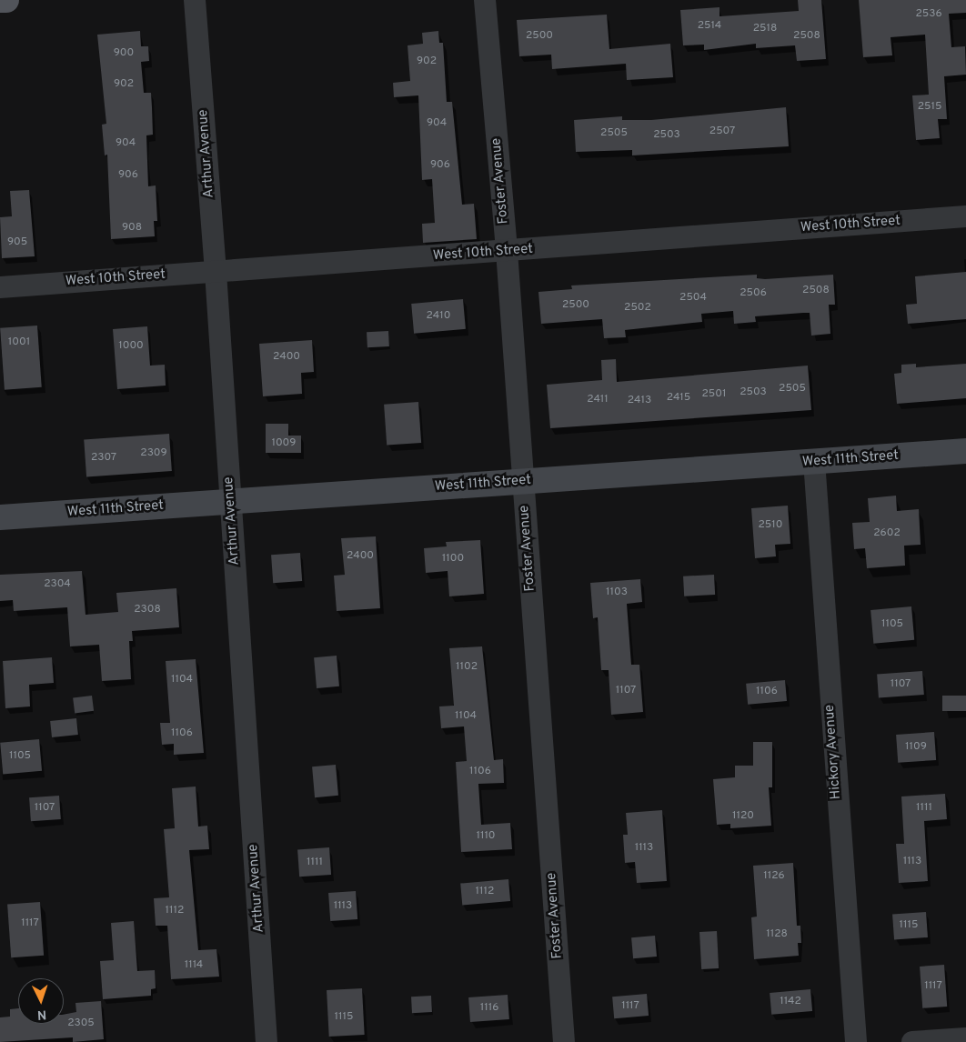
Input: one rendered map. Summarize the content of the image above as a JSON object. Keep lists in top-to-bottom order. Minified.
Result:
{"streets":{"main road":["West 11th Street"],"street":["Arthur Avenue","Foster Avenue","West 10th Street","Hickory Avenue"]},"crossings":[["Arthur Avenue","West 10th Street"],["Arthur Avenue","West 11th Street"],["Foster Avenue","West 10th Street"],["Foster Avenue","West 11th Street"],["West 11th Street","Hickory Avenue"]],"house_numbers":["2536","2514","2518","2500","2508","900","902","902","2515","904","2507","2505","2503","904","906","906","908","905","2508","2506","2504","2500","2502","2410","1001","1000","2400","2505","2503","2501","2415","2411","2413","1009","2309","2307","2510","2602","2400","1100","2304","1103","2308","1105","1102","1104","1107","1107","1106","1104","1106","1109","1105","1106","1107","1111","1120","1110","1113","1113","1111","1126","1112","1113","1112","1117","1115","1128","1114","1117","1142","1117","1116","1115","2305"],"north":"bottom"}
